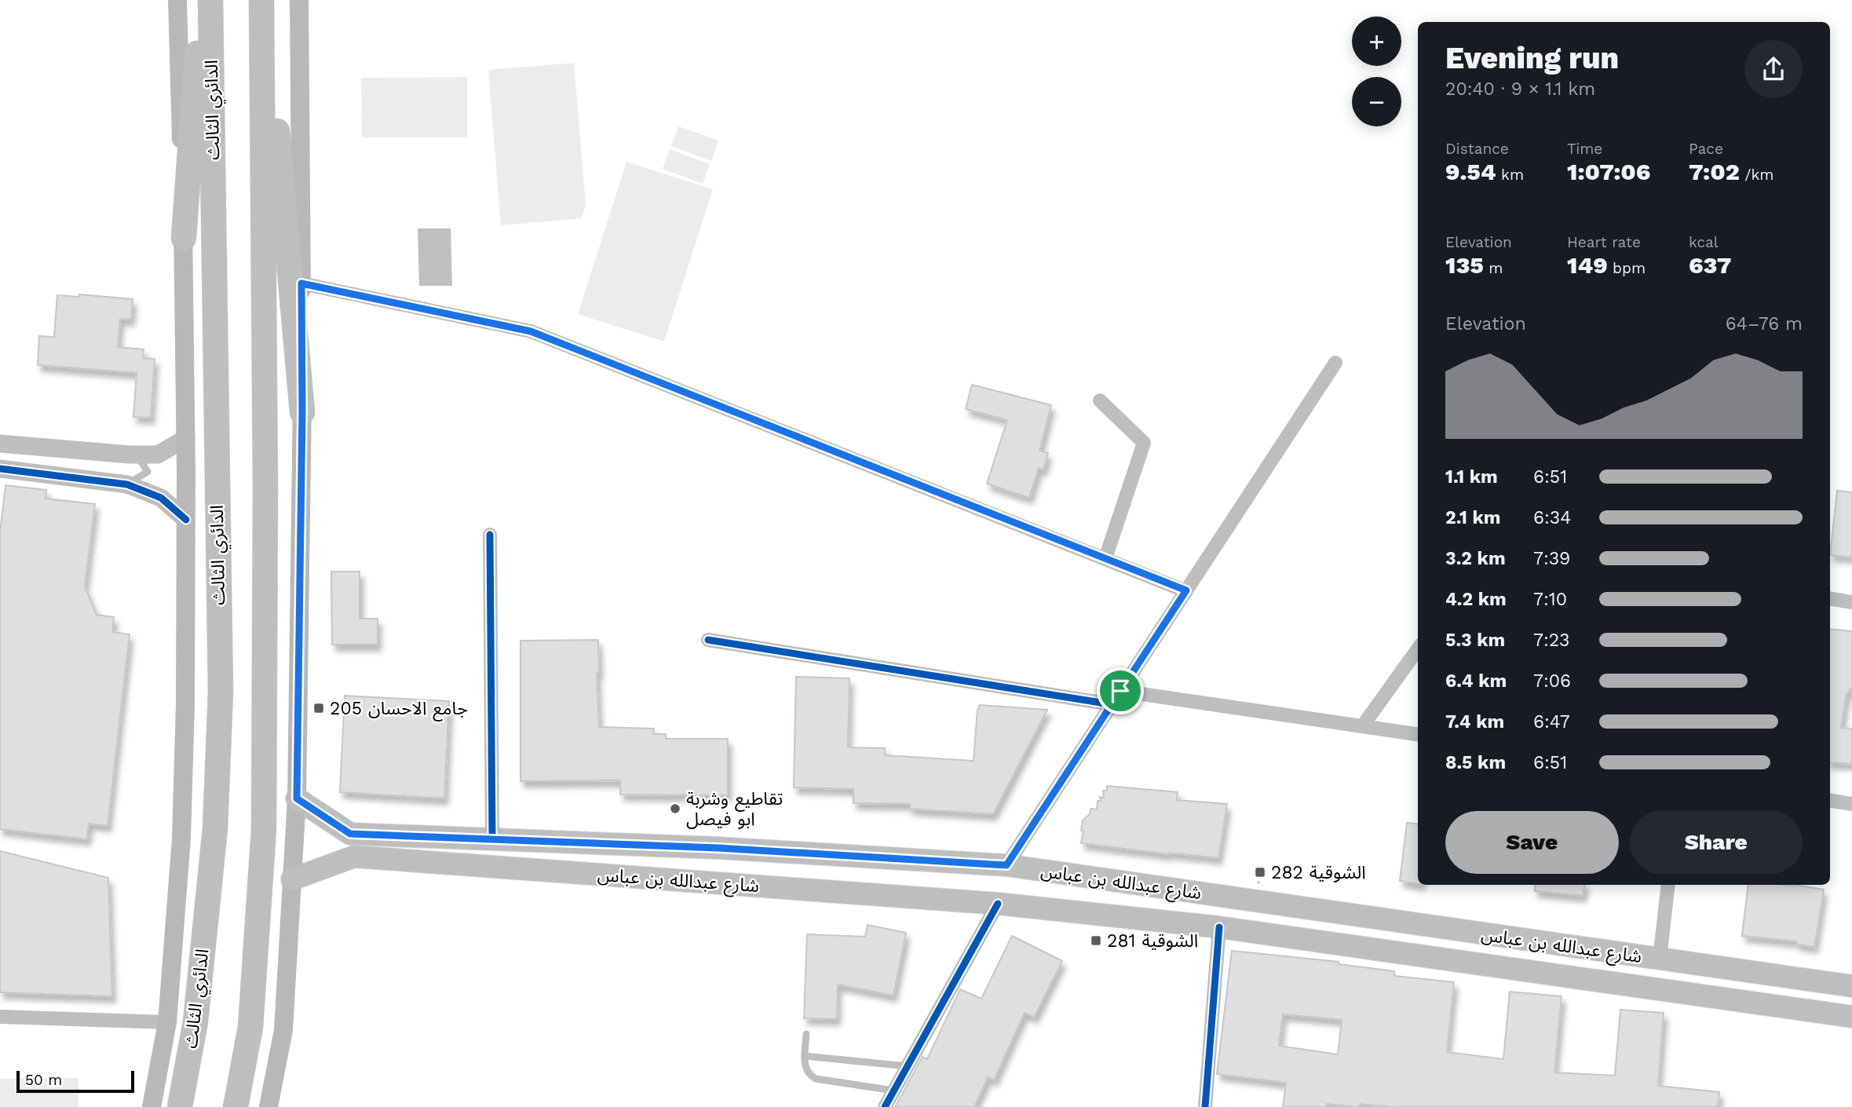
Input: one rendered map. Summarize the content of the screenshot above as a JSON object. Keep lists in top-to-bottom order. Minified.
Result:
{"streets":{"highway":["الدائري الثالث"],"main road":["شارع عبدالله بن عباس"]},"places":{"transit":["جامع الاحسان 205","الشوقية 282","الشوقية 281"],"other":["تقاطيع وشربة ابو فيصل"]},"scale_bar":"50 m","page":{"map_buttons":["+","−"],"heading":["Evening run","20:40 · 9 × 1.1 km"],"stats":[["Distance","9.54 km"],["Time","1:07:06"],["Pace","7:02 /km"],["Elevation","135 m"],["Heart rate","149 bpm"],["kcal","637"]],"chart":["Elevation","64–76 m"],"list":[{"name":"1.1 km","note":"6:51"},{"name":"2.1 km","note":"6:34"},{"name":"3.2 km","note":"7:39"},{"name":"4.2 km","note":"7:10"},{"name":"5.3 km","note":"7:23"},{"name":"6.4 km","note":"7:06"},{"name":"7.4 km","note":"6:47"},{"name":"8.5 km","note":"6:51"}],"buttons":["Save","Share"],"scale":"50 m"}}
